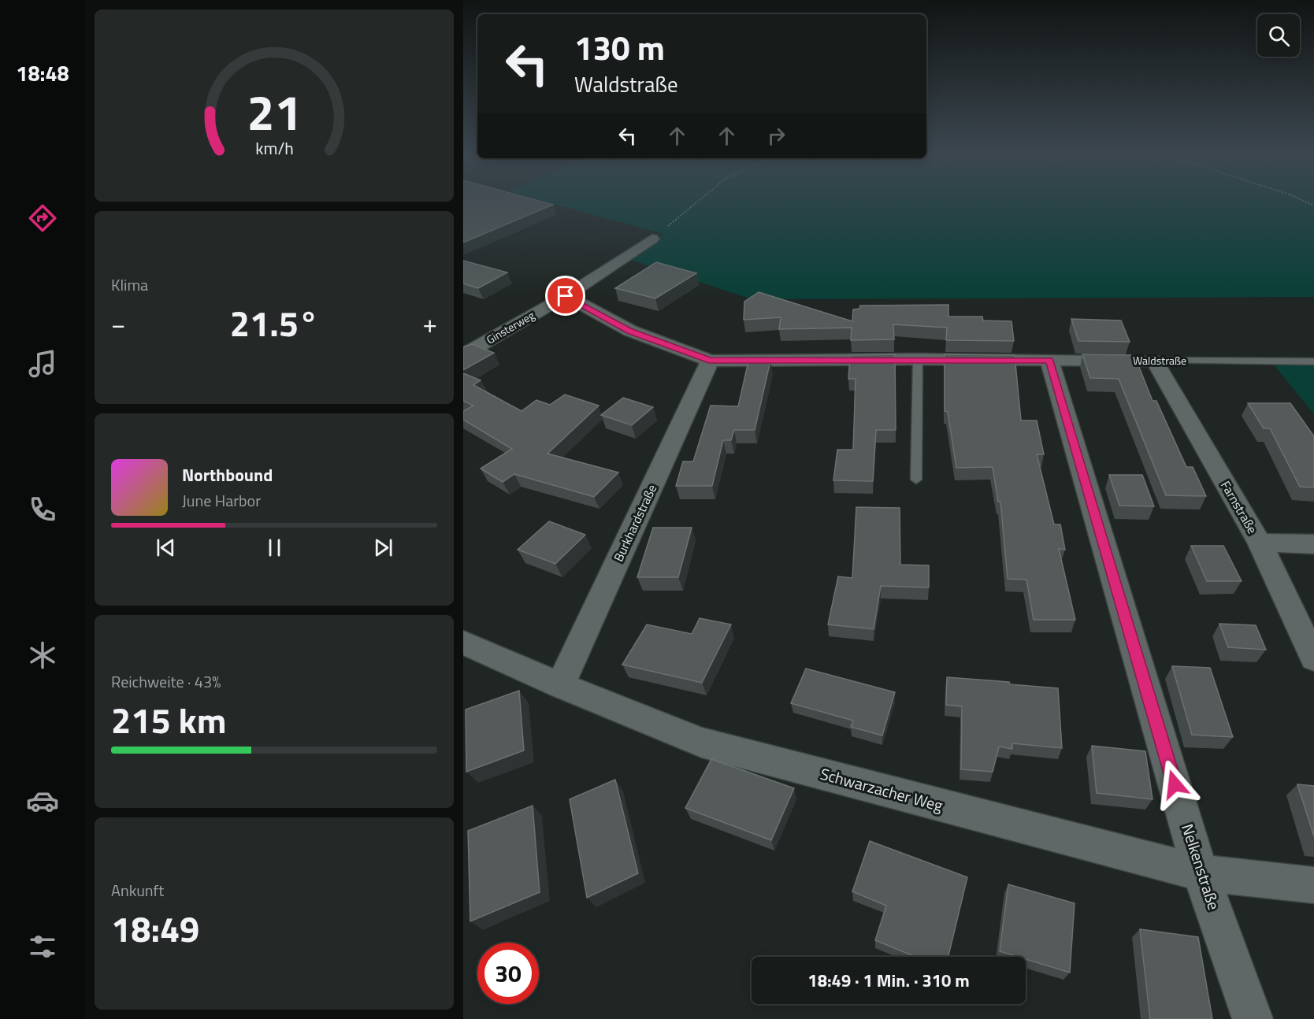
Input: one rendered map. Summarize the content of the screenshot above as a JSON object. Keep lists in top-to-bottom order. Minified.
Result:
{"streets":{"street":["Ginsterweg","Waldstraße","Farnstraße","Burkhardstraße","Schwarzacher Weg","Nelkenstraße"]},"crossings":[["Ginsterweg","Waldstraße"],["Waldstraße","Farnstraße"],["Waldstraße","Burkhardstraße"],["Waldstraße","Nelkenstraße"],["Burkhardstraße","Schwarzacher Weg"],["Schwarzacher Weg","Nelkenstraße"]],"page":{"tabs":"18:48","turn":["130 m","Waldstraße"],"tile":["Klima",["Reichweite · 43%","215 km"],["Ankunft","18:49"]],"heat":["−","21.5°","+"],"song":["Northbound","June Harbor"],"limit":"30","trip":"18:49 · 1 Min. · 310 m","gauge":["21","km/h"]}}
